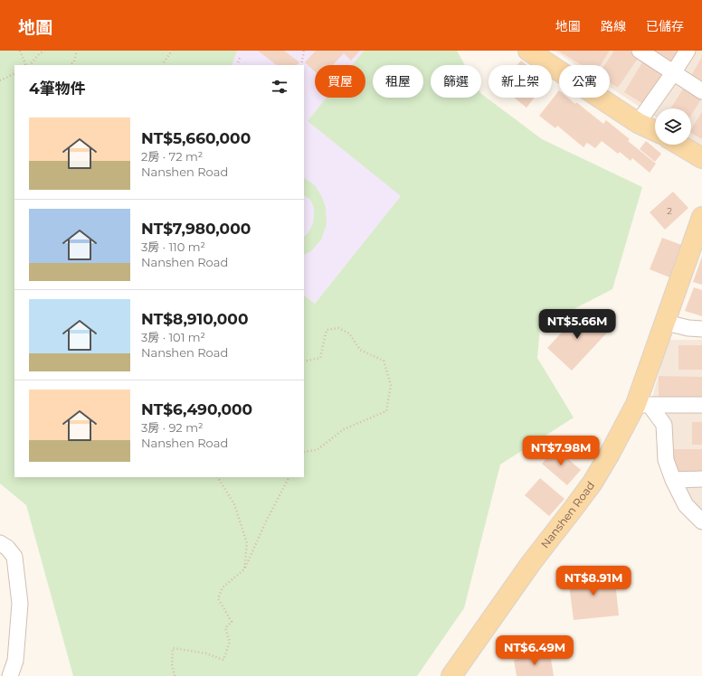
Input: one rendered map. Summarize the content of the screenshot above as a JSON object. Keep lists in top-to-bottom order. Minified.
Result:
{"streets":{"main road":["Nanshen Road"]},"house_numbers":["2"],"page":{"header":"地圖","nav":["地圖","路線","已儲存"],"chip":["買屋","租屋","篩選","新上架","公寓"],"heading":"4筆物件","list":[{"name":"NT$5,660,000","note":"2房 · 72 m² · Nanshen Road"},{"name":"NT$7,980,000","note":"3房 · 110 m² · Nanshen Road"},{"name":"NT$8,910,000","note":"3房 · 101 m² · Nanshen Road"},{"name":"NT$6,490,000","note":"3房 · 92 m² · Nanshen Road"}],"price":["NT$5.66M","NT$7.98M","NT$8.91M","NT$6.49M"]}}
